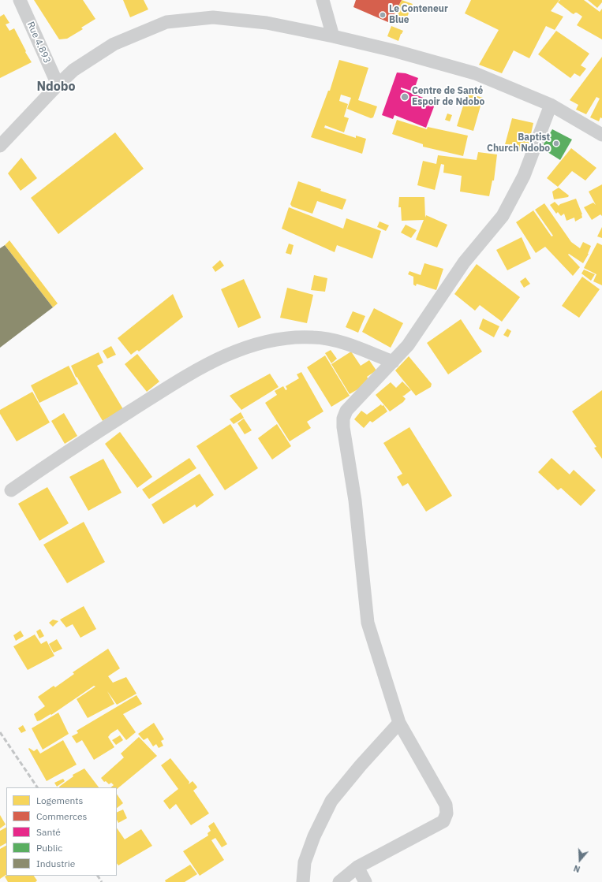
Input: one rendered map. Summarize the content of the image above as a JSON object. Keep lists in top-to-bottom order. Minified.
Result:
{"streets":{"street":["Rue 4.893"]},"districts":["Ndobo"],"places":["Le Conteneur Blue","Centre de Santé Espoir de Ndobo","Baptist Church Ndobo"],"legend":["Logements","Commerces","Santé","Public","Industrie"],"north":"bottom"}
